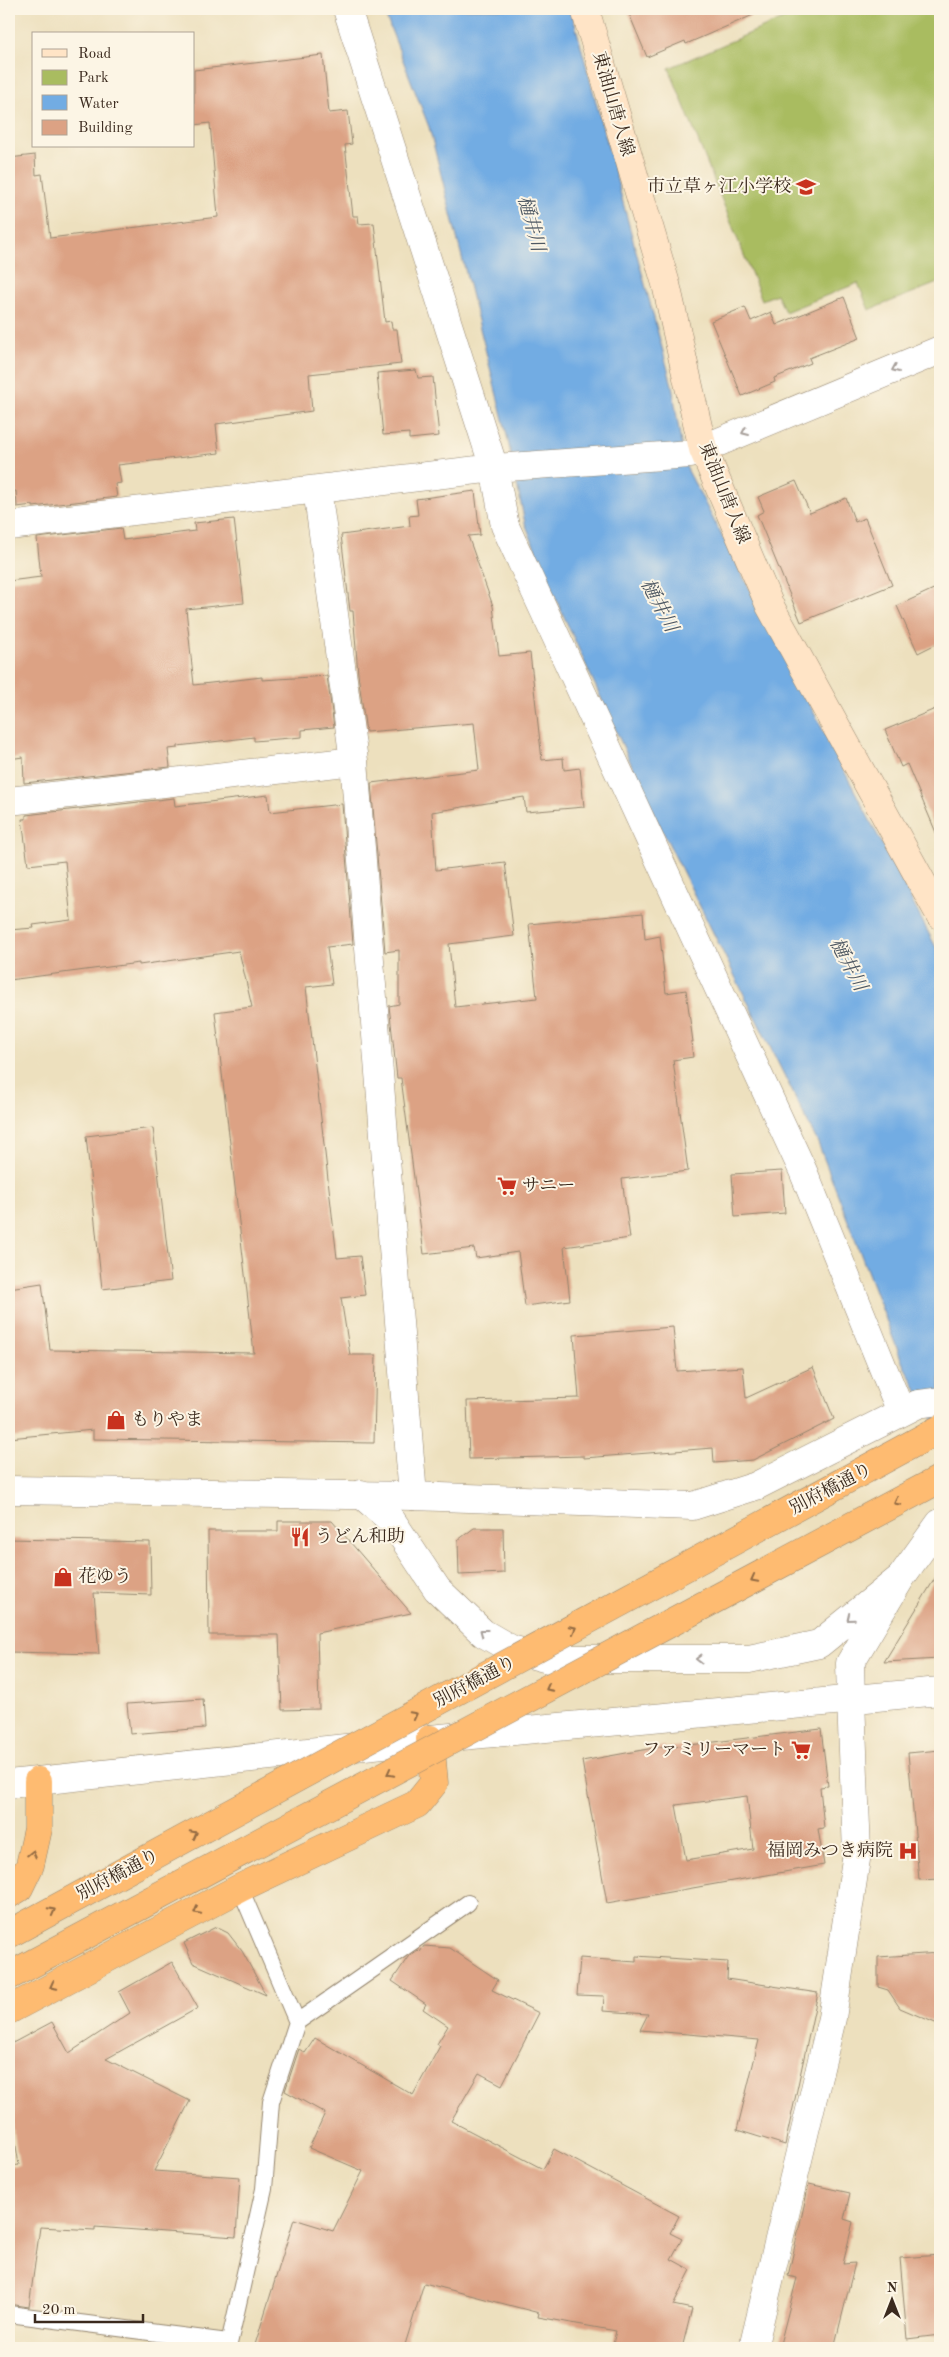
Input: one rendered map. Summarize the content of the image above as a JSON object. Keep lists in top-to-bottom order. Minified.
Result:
{"streets":{"highway":["別府橋通り"],"main road":["東油山唐人線"]},"water":["樋井川"],"places":{"school or university":["市立草ヶ江小学校"],"supermarket":["サニー","ファミリーマート"],"shop":["もりやま","花ゆう"],"restaurant":["うどん和助"],"hospital":["福岡みつき病院"]},"legend":["Road","Park","Water","Building"],"scale_bar":"20 m","north":"top"}
